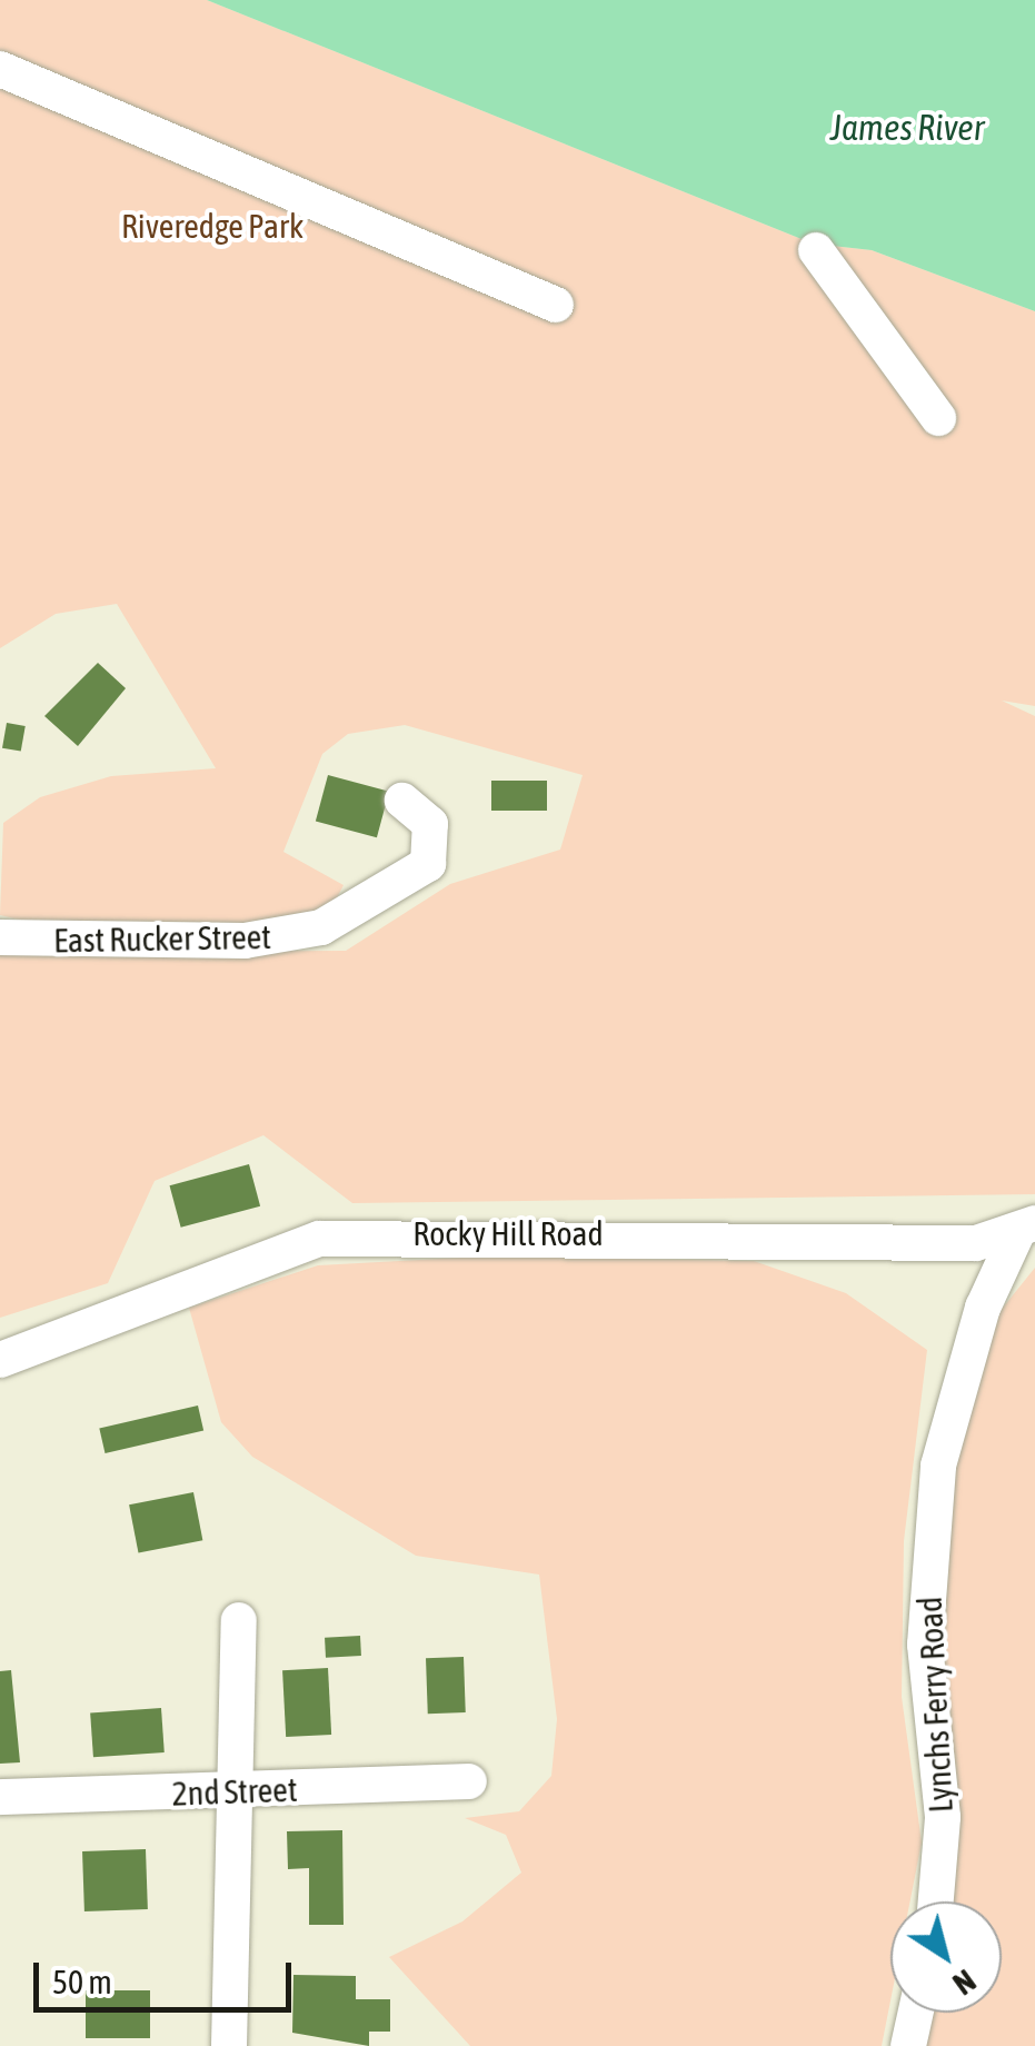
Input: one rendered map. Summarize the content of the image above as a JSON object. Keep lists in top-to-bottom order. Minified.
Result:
{"streets":{"street":["East Rucker Street","Rocky Hill Road","Lynchs Ferry Road","2nd Street"]},"crossings":[["Rocky Hill Road","Lynchs Ferry Road"]],"water":["James River"],"parks":["Riveredge Park"],"scale_bar":"50 m","north":"bottom right"}
